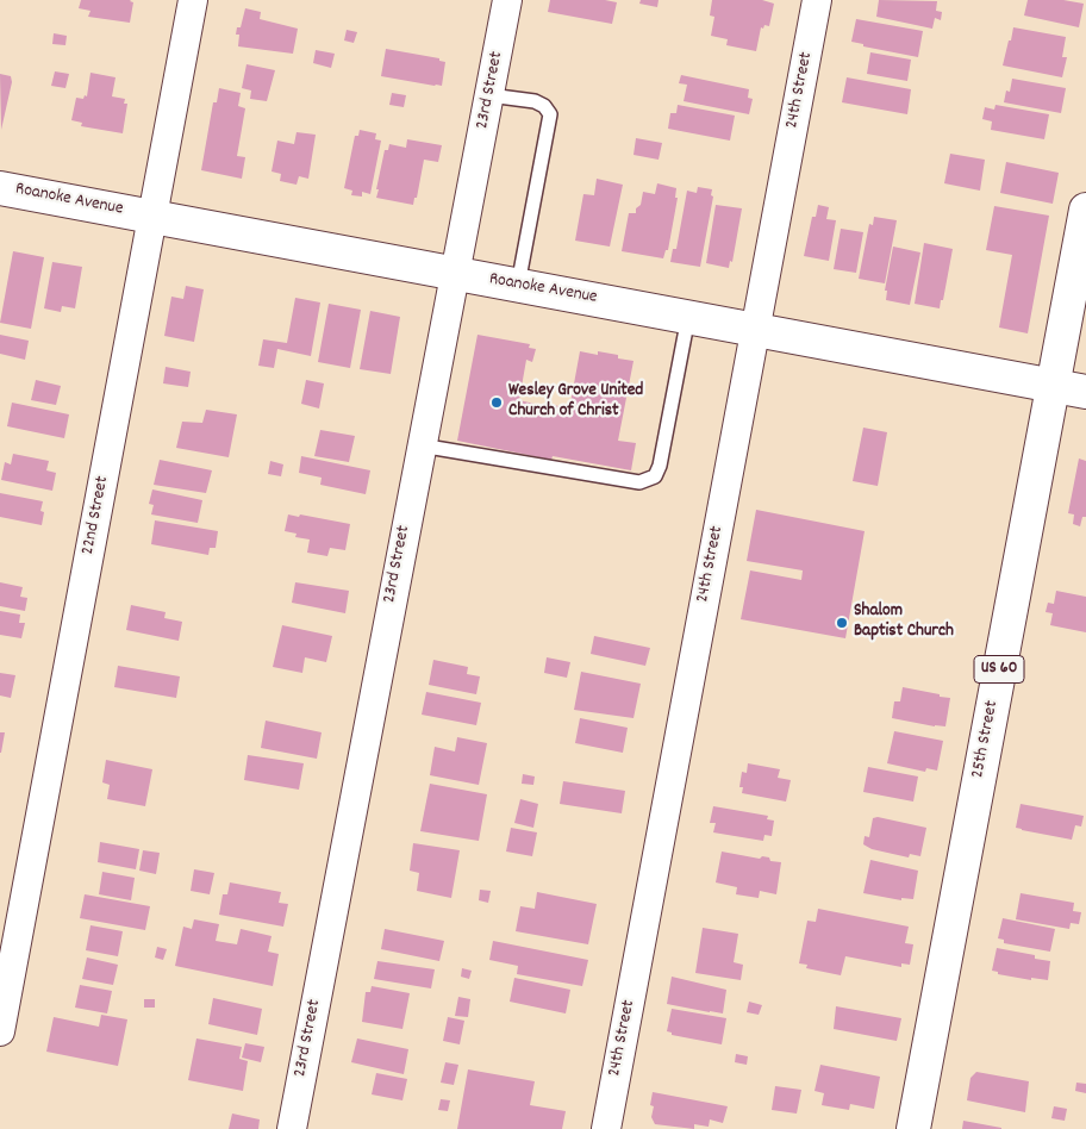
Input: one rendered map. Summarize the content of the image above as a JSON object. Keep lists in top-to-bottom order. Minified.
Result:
{"streets":{"street":["23rd Street","24th Street","Roanoke Avenue","22nd Street","US 60","25th Street"]},"crossings":[["23rd Street","Roanoke Avenue"],["24th Street","Roanoke Avenue"],["Roanoke Avenue","22nd Street"],["Roanoke Avenue","25th Street"]],"places":["Wesley Grove United Church of Christ","Shalom Baptist Church"]}
